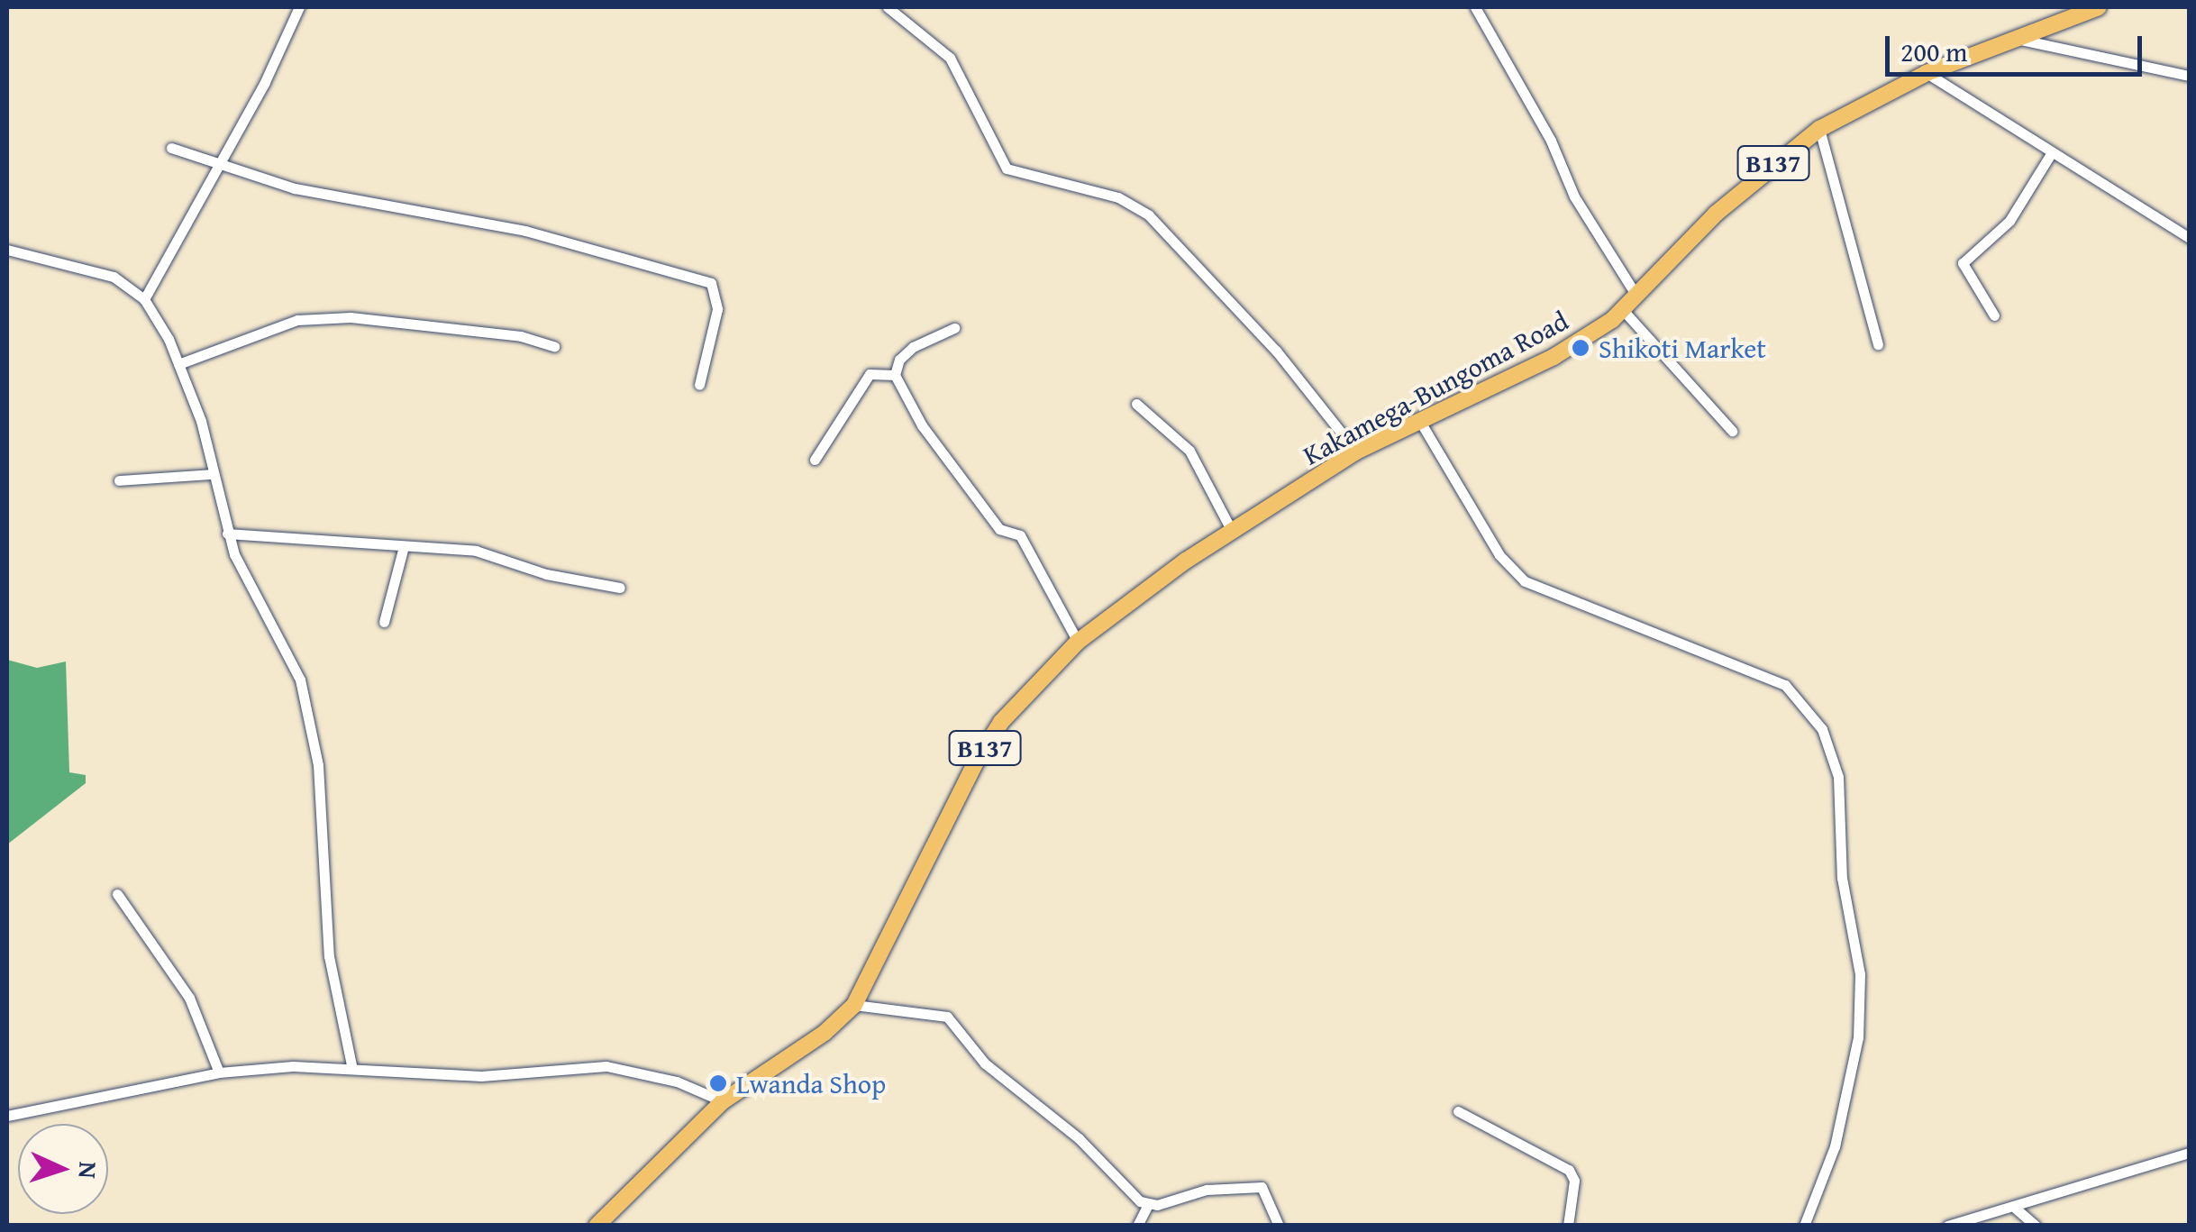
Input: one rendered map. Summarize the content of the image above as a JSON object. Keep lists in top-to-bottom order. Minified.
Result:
{"streets":{"main road":["B137","Kakamega-Bungoma Road"]},"places":["Shikoti Market","Lwanda Shop"],"scale_bar":"200 m","north":"right"}
